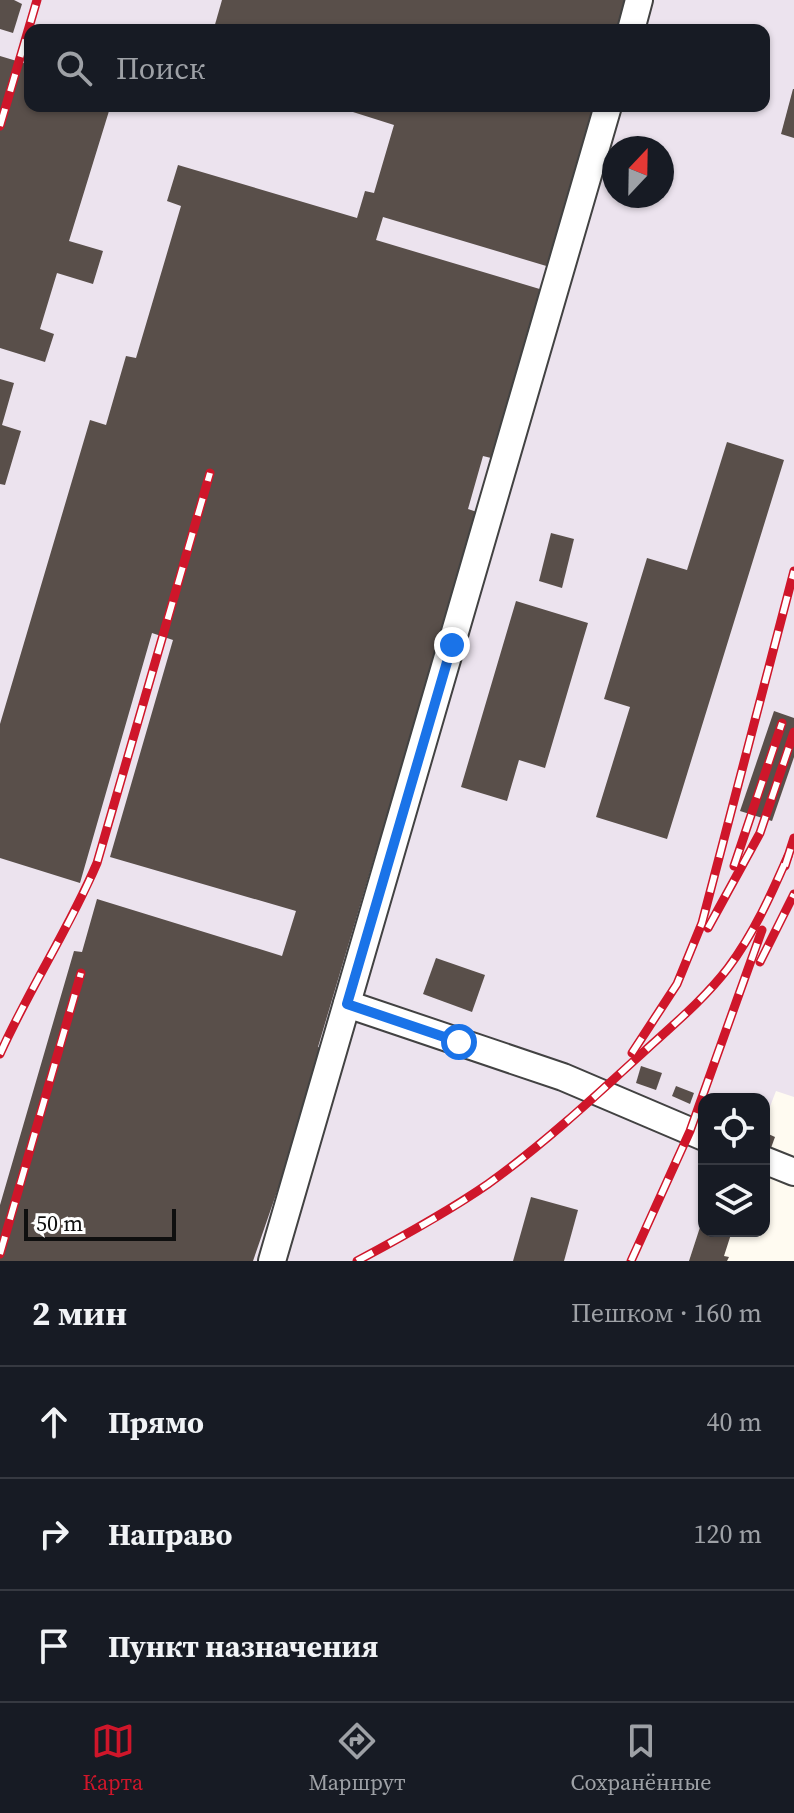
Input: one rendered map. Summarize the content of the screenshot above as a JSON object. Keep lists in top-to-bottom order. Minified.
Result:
{"scale_bar":"50 m","north":"top","page":{"search":"Поиск","scale":"50 m","heading":["2 мин","Пешком · 160 m"],"list":[["Прямо","40 m"],["Направо","120 m"],"Пункт назначения"],"nav":["Карта","Маршрут","Сохранённые"]}}
